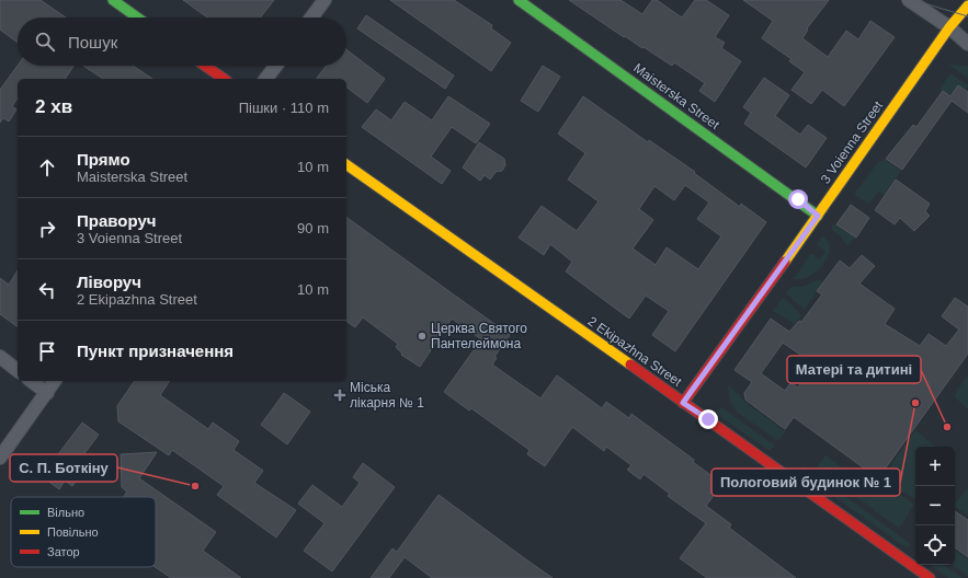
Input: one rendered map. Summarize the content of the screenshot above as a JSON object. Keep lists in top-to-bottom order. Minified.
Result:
{"streets":{"street":["Maisterska Street","3 Voienna Street","2 Ekipazhna Street"]},"crossings":[["Maisterska Street","3 Voienna Street"],["3 Voienna Street","2 Ekipazhna Street"]],"places":{"other":["Церква Святого Пантелеймона","Пологовий будинок № 1","Матері та дитині","С. П. Боткіну"],"health":["Міська лікарня № 1"]},"legend":["Вільно","Повільно","Затор"],"page":{"search":"Пошук","heading":["2 хв","Пішки · 110 m"],"list":[["Прямо","Maisterska Street","10 m"],["Праворуч","3 Voienna Street","90 m"],["Ліворуч","2 Ekipazhna Street","10 m"],"Пункт призначення"],"map_buttons":["+","−"]}}
